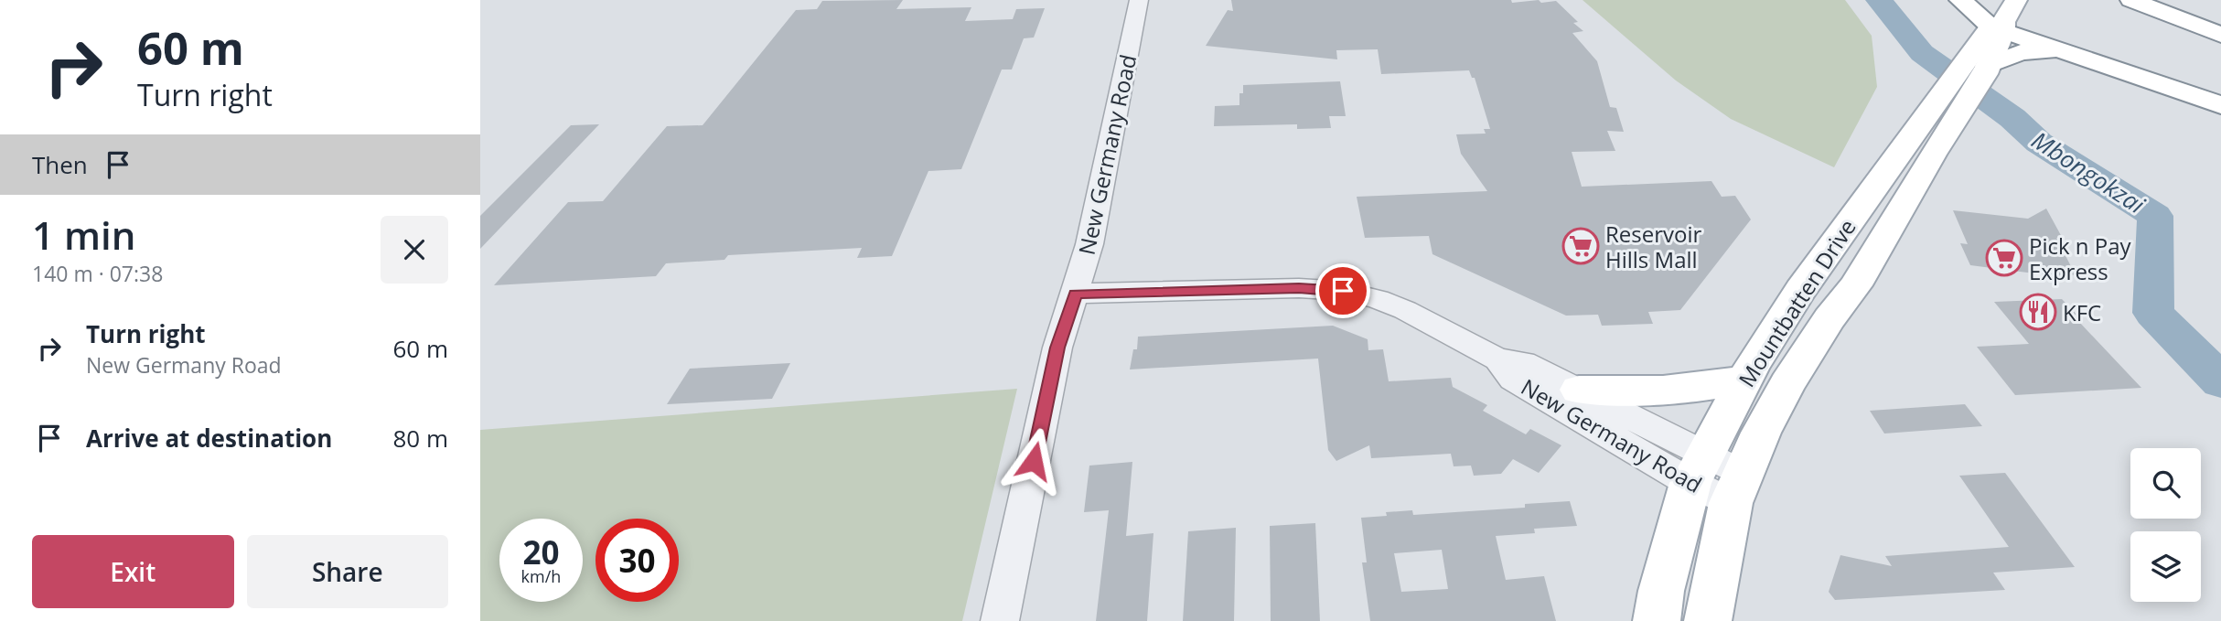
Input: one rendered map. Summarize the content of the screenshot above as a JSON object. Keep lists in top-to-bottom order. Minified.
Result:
{"streets":{"main road":["Mountbatten Drive"],"street":["New Germany Road"]},"crossings":[["New Germany Road","Mountbatten Drive"]],"water":["Mbongokzai"],"places":{"supermarket":["Reservoir Hills Mall","Pick n Pay Express"],"restaurant":["KFC"]},"page":{"turn":["60 m","Turn right"],"then":"Then","heading":["1 min","140 m · 07:38"],"list":[{"name":"Turn right","note":"New Germany Road","value":"60 m"},{"name":"Arrive at destination","value":"80 m"}],"speed":"20 km/h","limit":"30","buttons":["Exit","Share"]}}
